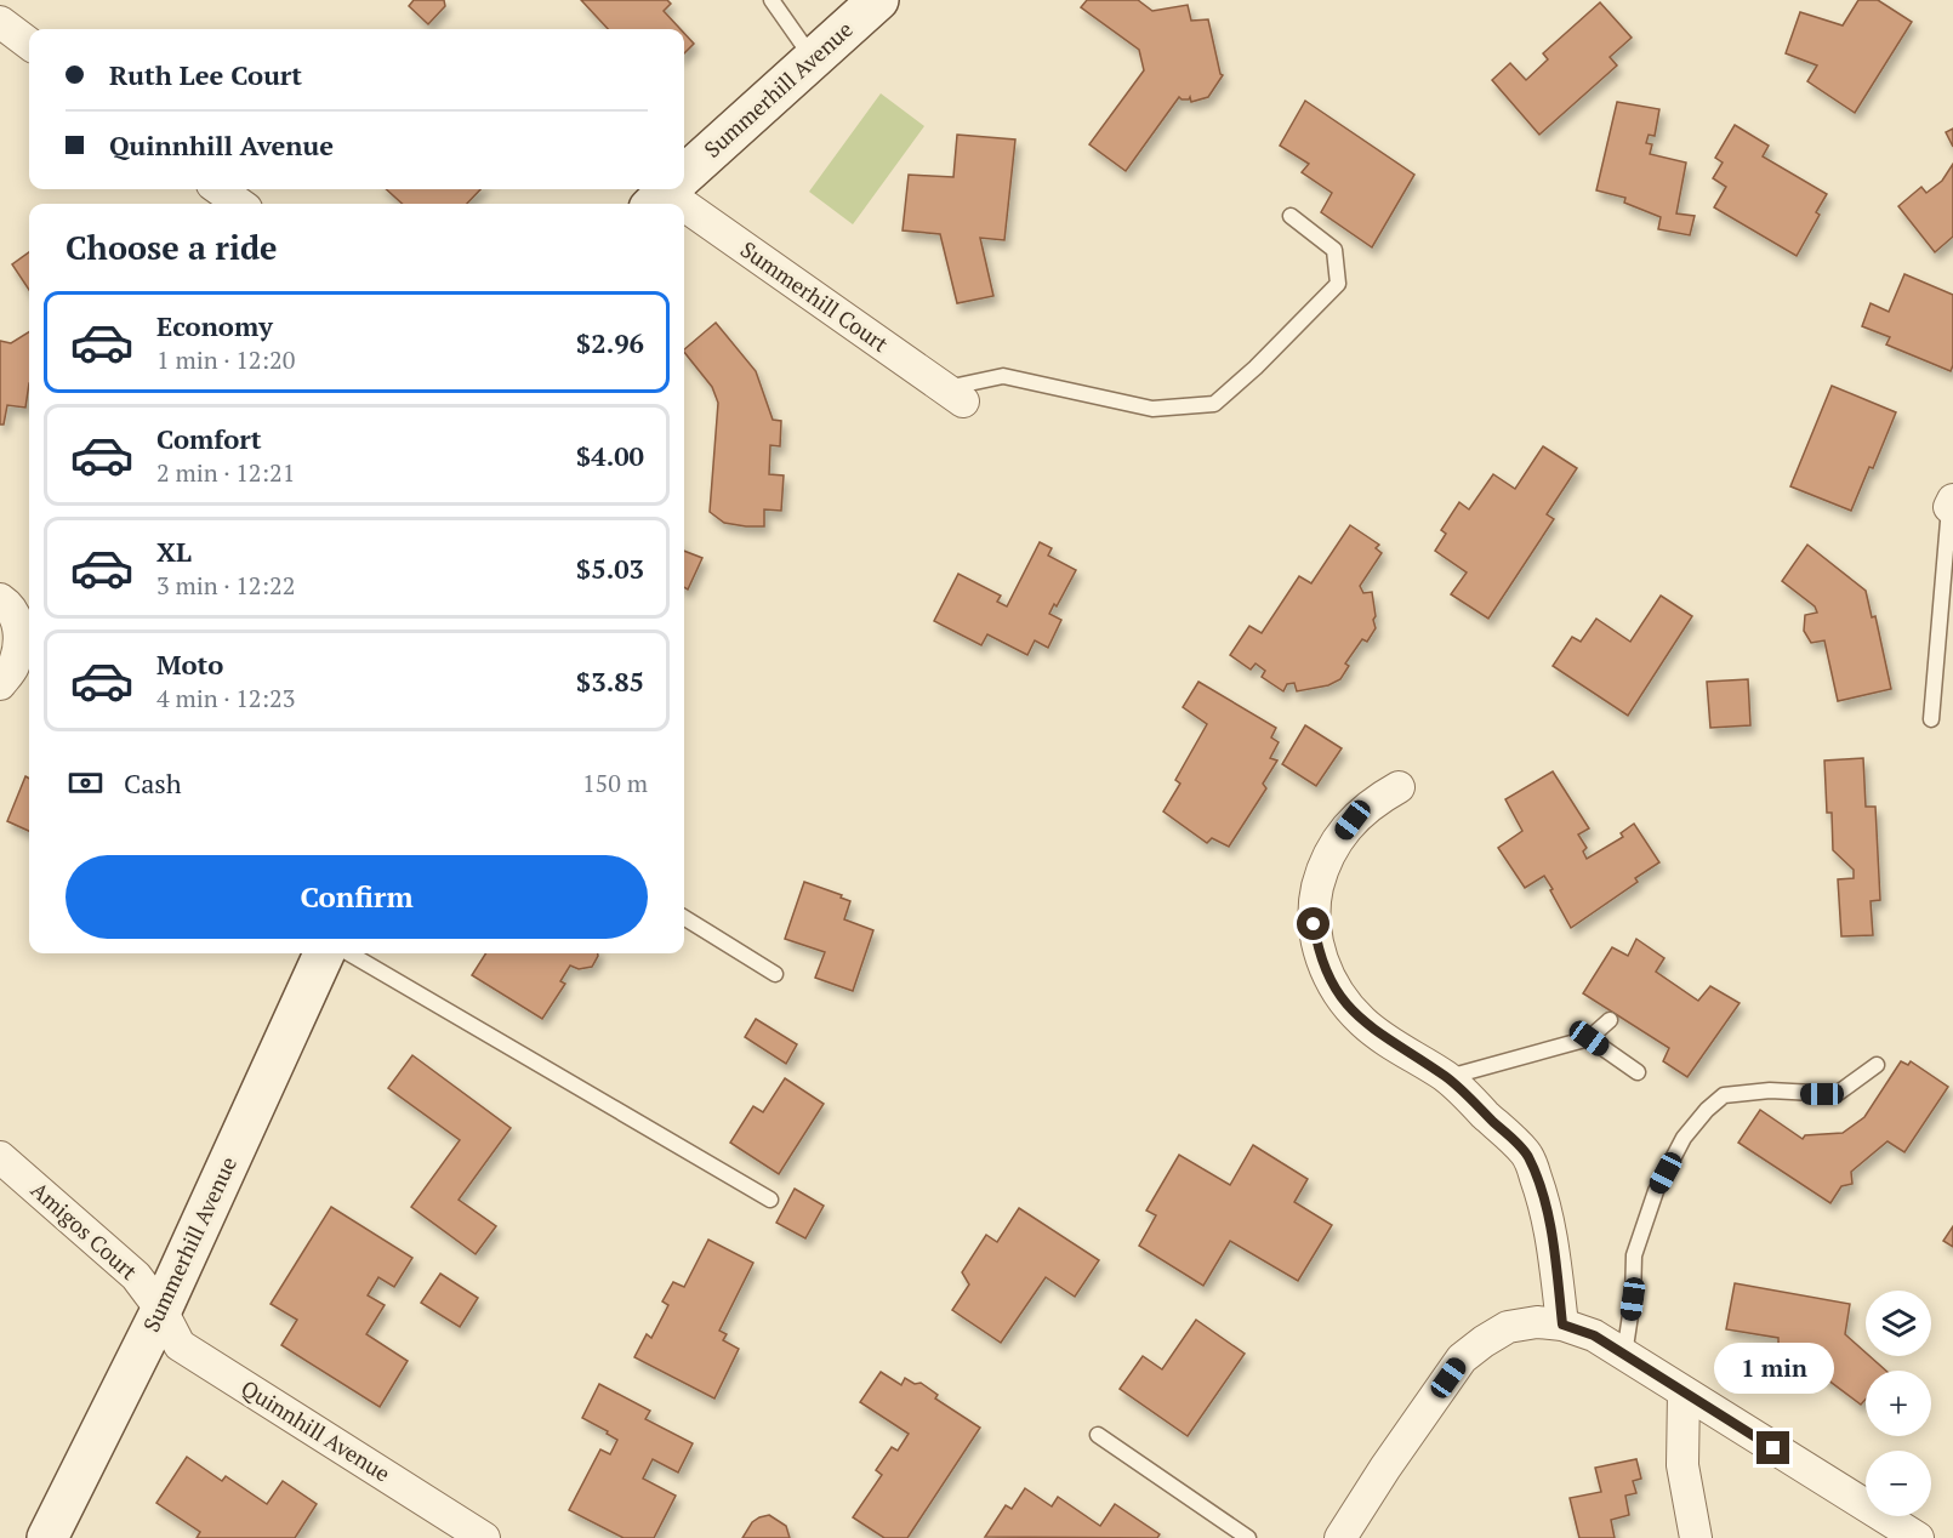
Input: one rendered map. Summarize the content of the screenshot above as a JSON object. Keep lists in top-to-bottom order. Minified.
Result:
{"streets":{"street":["Summerhill Avenue","Summerhill Court","Amigos Court","Quinnhill Avenue"]},"crossings":[["Summerhill Avenue","Amigos Court"],["Summerhill Avenue","Quinnhill Avenue"],["Amigos Court","Quinnhill Avenue"]],"page":{"banner":["Ruth Lee Court","Quinnhill Avenue"],"heading":"Choose a ride","list":[{"name":"Economy","note":"1 min · 12:20","value":"$2.96"},{"name":"Comfort","note":"2 min · 12:21","value":"$4.00"},{"name":"XL","note":"3 min · 12:22","value":"$5.03"},{"name":"Moto","note":"4 min · 12:23","value":"$3.85"}],"pay":["Cash","150 m"],"buttons":"Confirm","map_buttons":["+","−"],"bubble":"1 min"}}
